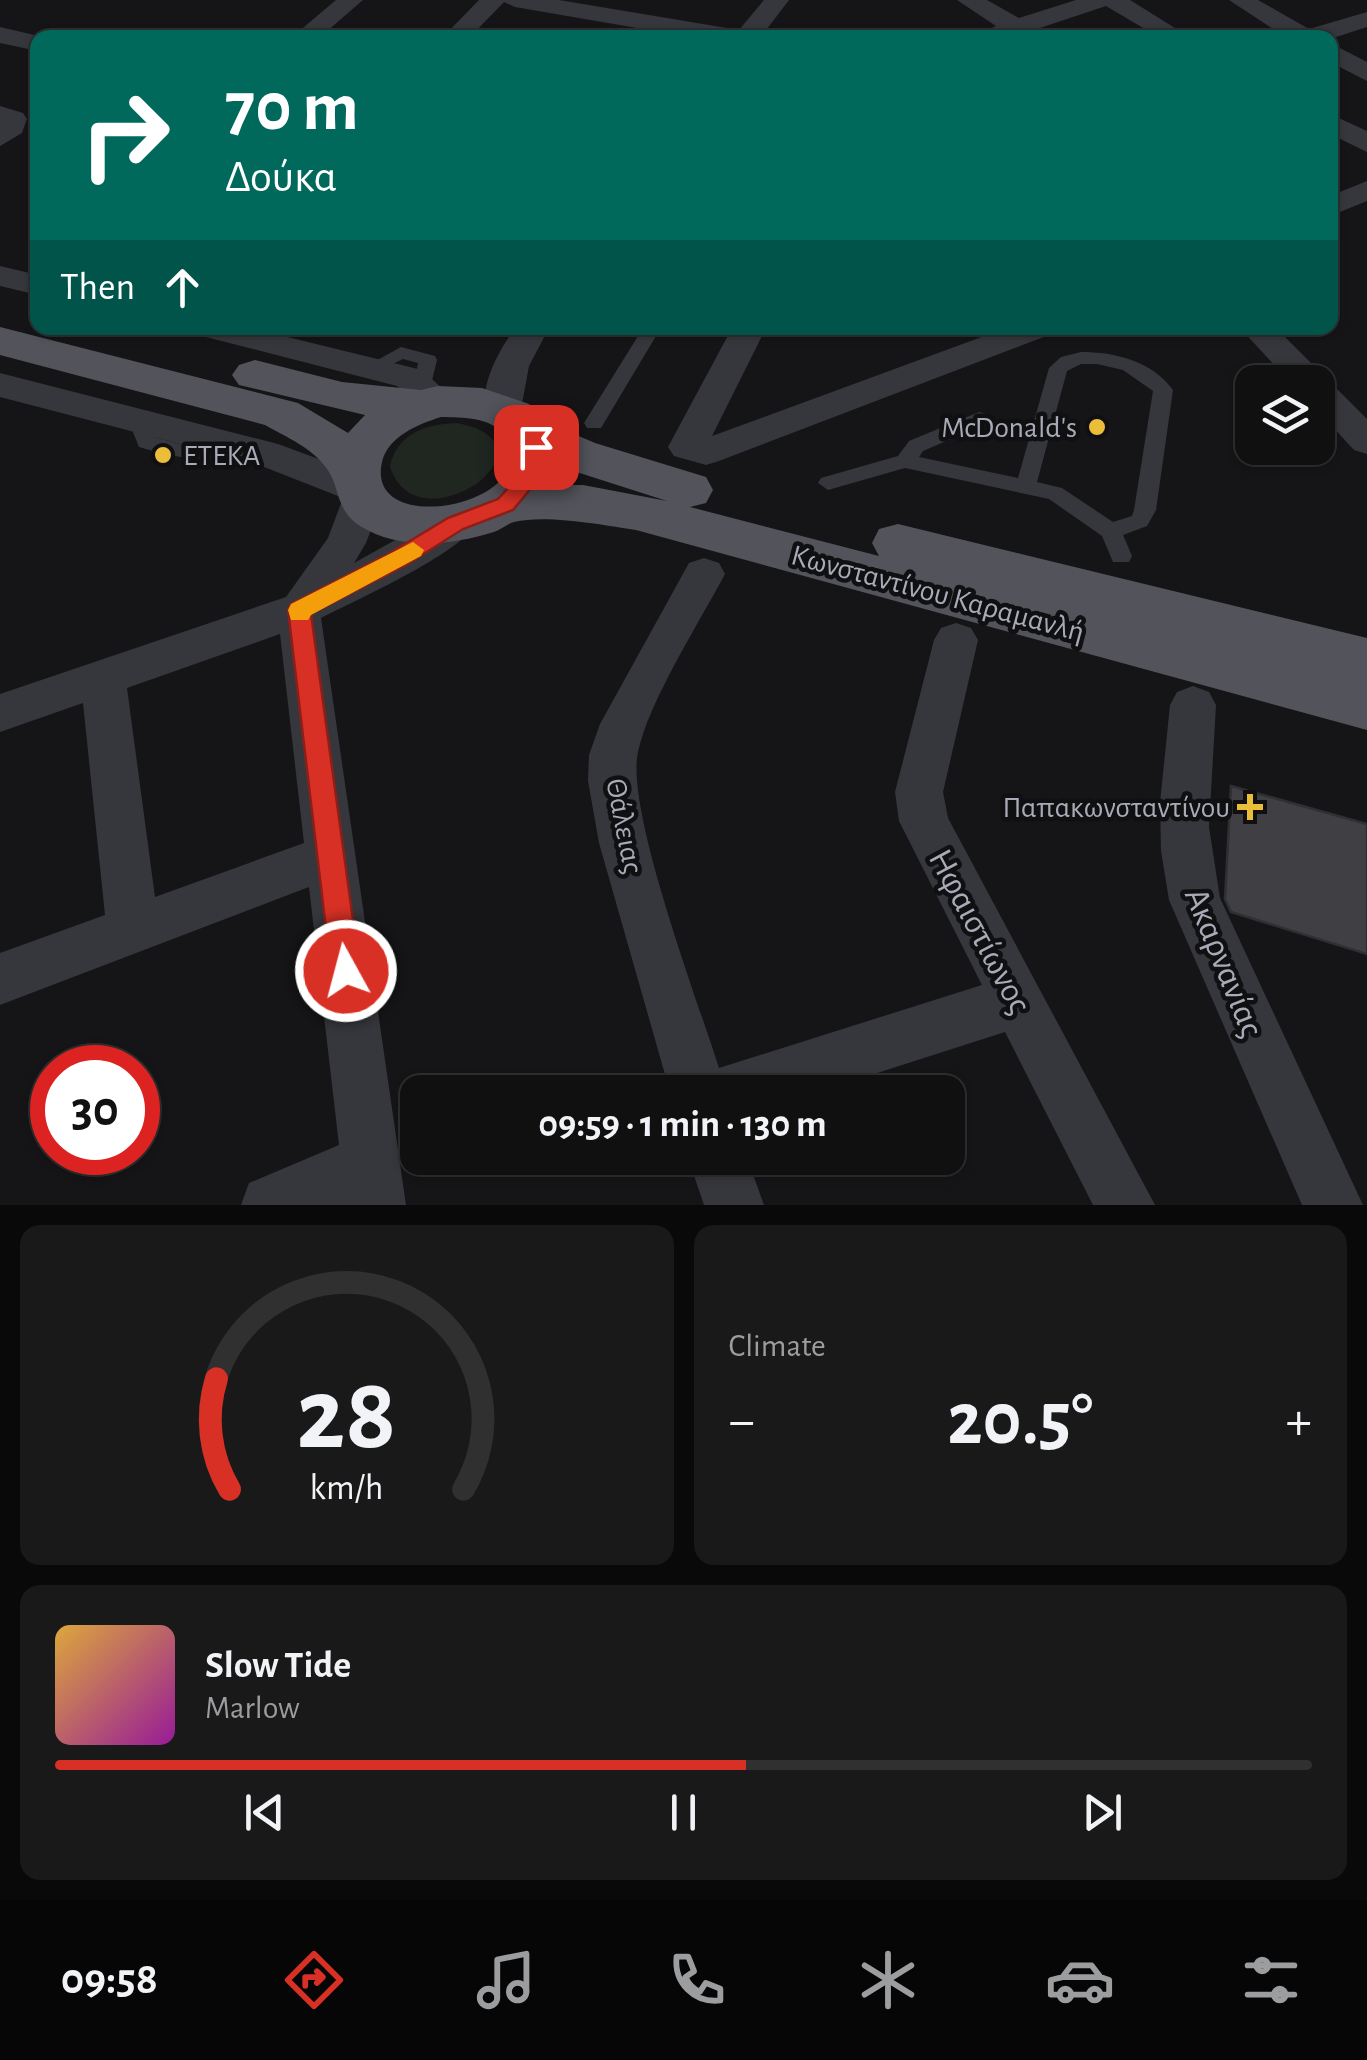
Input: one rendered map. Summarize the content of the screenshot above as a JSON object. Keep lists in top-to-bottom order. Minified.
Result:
{"streets":{"main road":["Κωνσταντίνου Καραμανλή"],"street":["Θάλειας","Ηφαιστίωνος","Ακαρνανίας"]},"places":{"other":["McDonald's","ΕΤΕΚΑ"],"health":["Παπακωνσταντίνου"]},"page":{"turn":["70 m","Δούκα"],"then":"Then","limit":"30","trip":"09:59 · 1 min · 130 m","tile":"Climate","heat":["−","20.5°","+"],"song":["Slow Tide","Marlow"],"tabs":"09:58","gauge":["28","km/h"]}}
